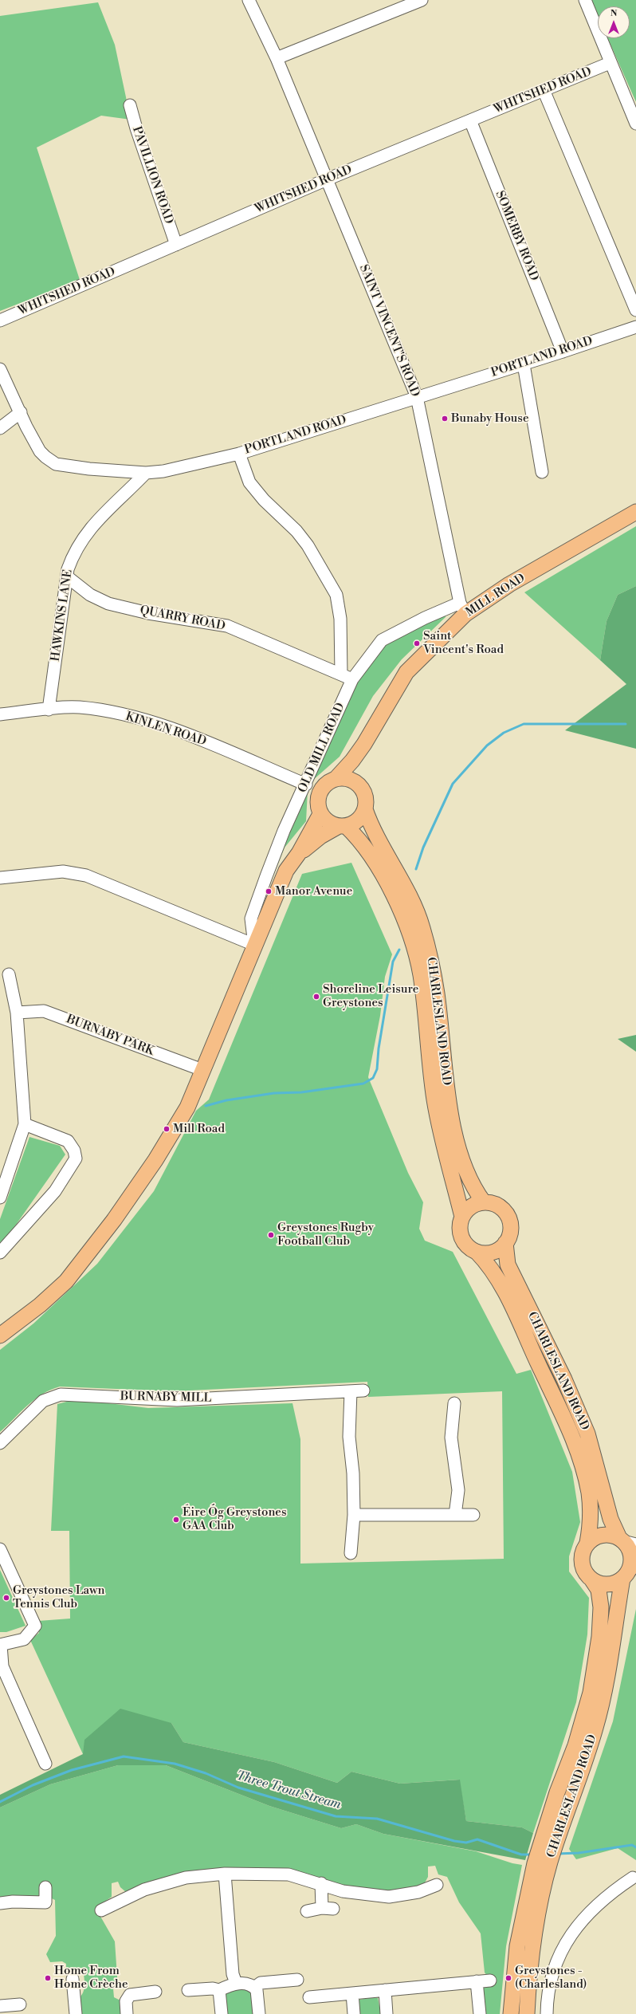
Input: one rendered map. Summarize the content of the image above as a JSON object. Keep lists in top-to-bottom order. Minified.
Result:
{"streets":{"main road":["MILL ROAD","CHARLESLAND ROAD"],"street":["WHITSHED ROAD","PAVILLION ROAD","SOMERBY ROAD","SAINT VINCENT'S ROAD","PORTLAND ROAD","HAWKINS LANE","QUARRY ROAD","KINLEN ROAD","OLD MILL ROAD","BURNABY PARK","BURNABY MILL"]},"crossings":[["WHITSHED ROAD","PAVILLION ROAD"],["WHITSHED ROAD","SOMERBY ROAD"],["WHITSHED ROAD","SAINT VINCENT'S ROAD"],["SOMERBY ROAD","PORTLAND ROAD"],["SAINT VINCENT'S ROAD","PORTLAND ROAD"],["SAINT VINCENT'S ROAD","MILL ROAD"],["SAINT VINCENT'S ROAD","OLD MILL ROAD"],["PORTLAND ROAD","HAWKINS LANE"],["MILL ROAD","OLD MILL ROAD"],["MILL ROAD","CHARLESLAND ROAD"],["HAWKINS LANE","QUARRY ROAD"],["HAWKINS LANE","KINLEN ROAD"],["QUARRY ROAD","OLD MILL ROAD"],["KINLEN ROAD","OLD MILL ROAD"]],"water":["Three Trout Stream"],"places":["Bunaby House","Saint Vincent's Road","Manor Avenue","Shoreline Leisure Greystones","Mill Road","Greystones Rugby Football Club","Éire Óg Greystones GAA Club","Greystones Lawn Tennis Club","Home From Home Crèche","Greystones - (Charlesland)"],"north":"top"}
